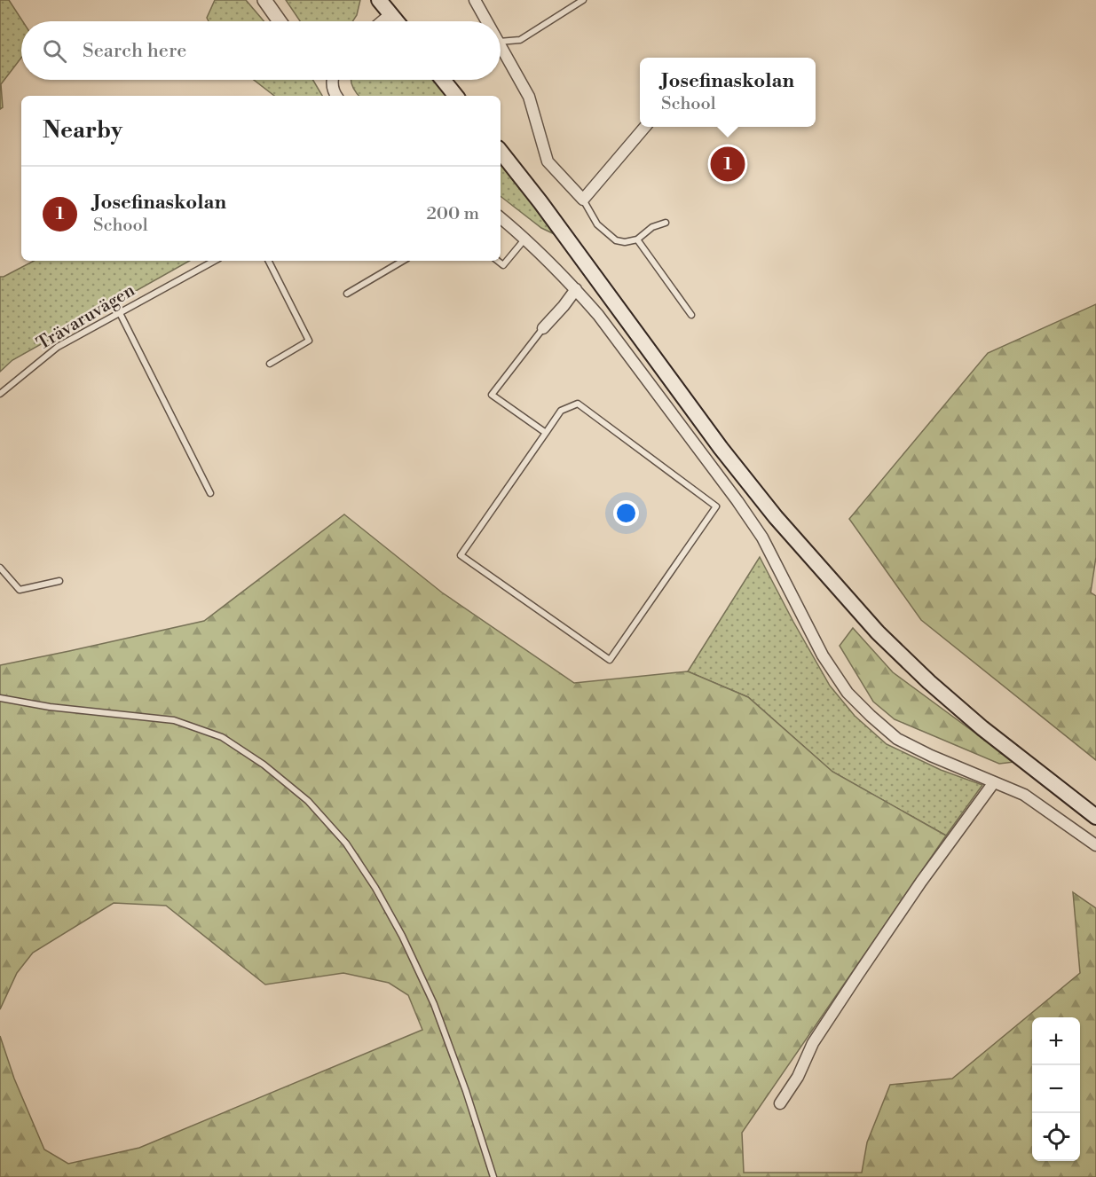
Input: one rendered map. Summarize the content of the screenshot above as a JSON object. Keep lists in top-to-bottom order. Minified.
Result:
{"streets":{"lane":["Trävaruvägen"]},"page":{"search":"Search here","popup":["Josefinaskolan","School"],"heading":"Nearby","pins":"1","list":[{"mark":"1","name":"Josefinaskolan","note":"School","value":"200 m"}],"map_buttons":["+","−"]}}
